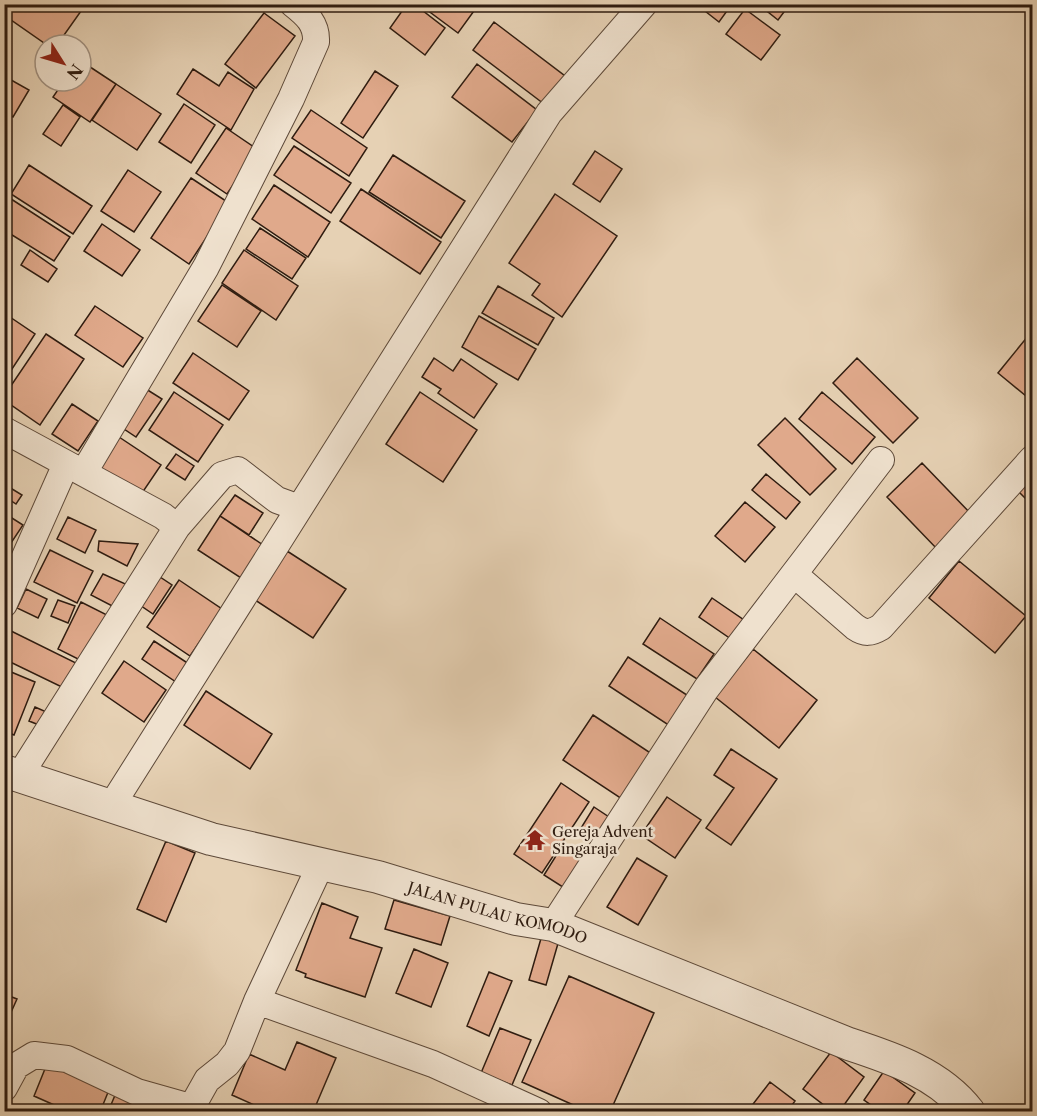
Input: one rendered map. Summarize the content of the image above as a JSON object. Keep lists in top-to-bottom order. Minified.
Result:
{"streets":{"street":["JALAN PULAU KOMODO"]},"places":{"temple":["Gereja Advent Singaraja"]},"north":"bottom right"}
